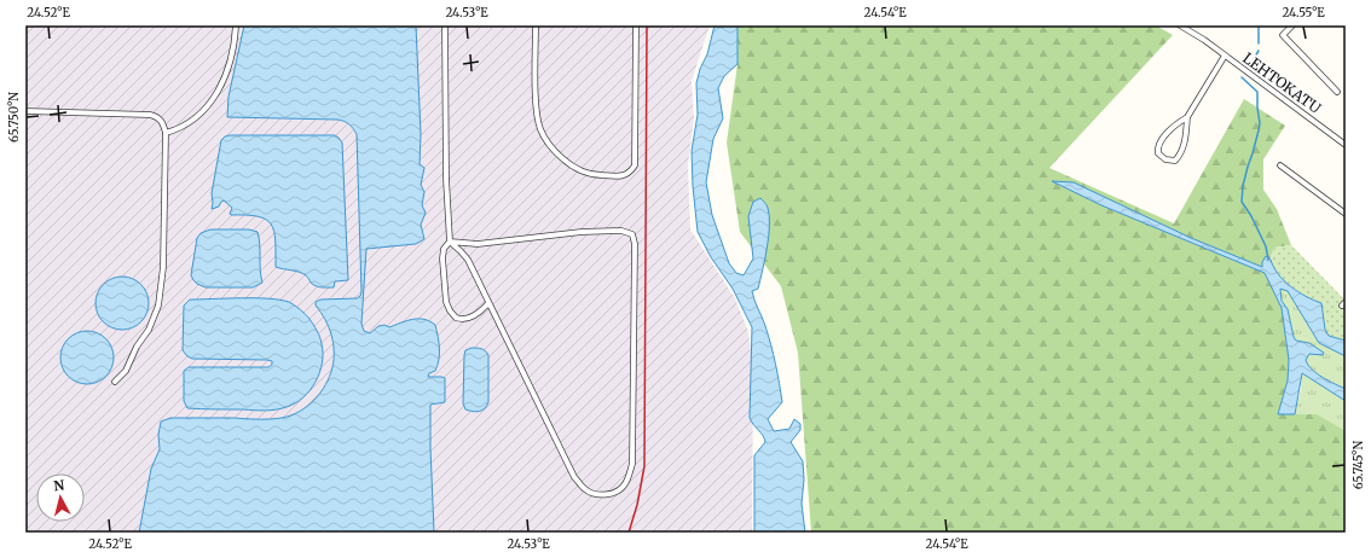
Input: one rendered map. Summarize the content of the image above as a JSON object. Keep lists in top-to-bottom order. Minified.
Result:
{"streets":{"street":["LEHTOKATU"]},"north":"top","coordinates":["24.52°E","24.53°E","24.54°E","24.55°E","65.750°N","65.745°N"]}
